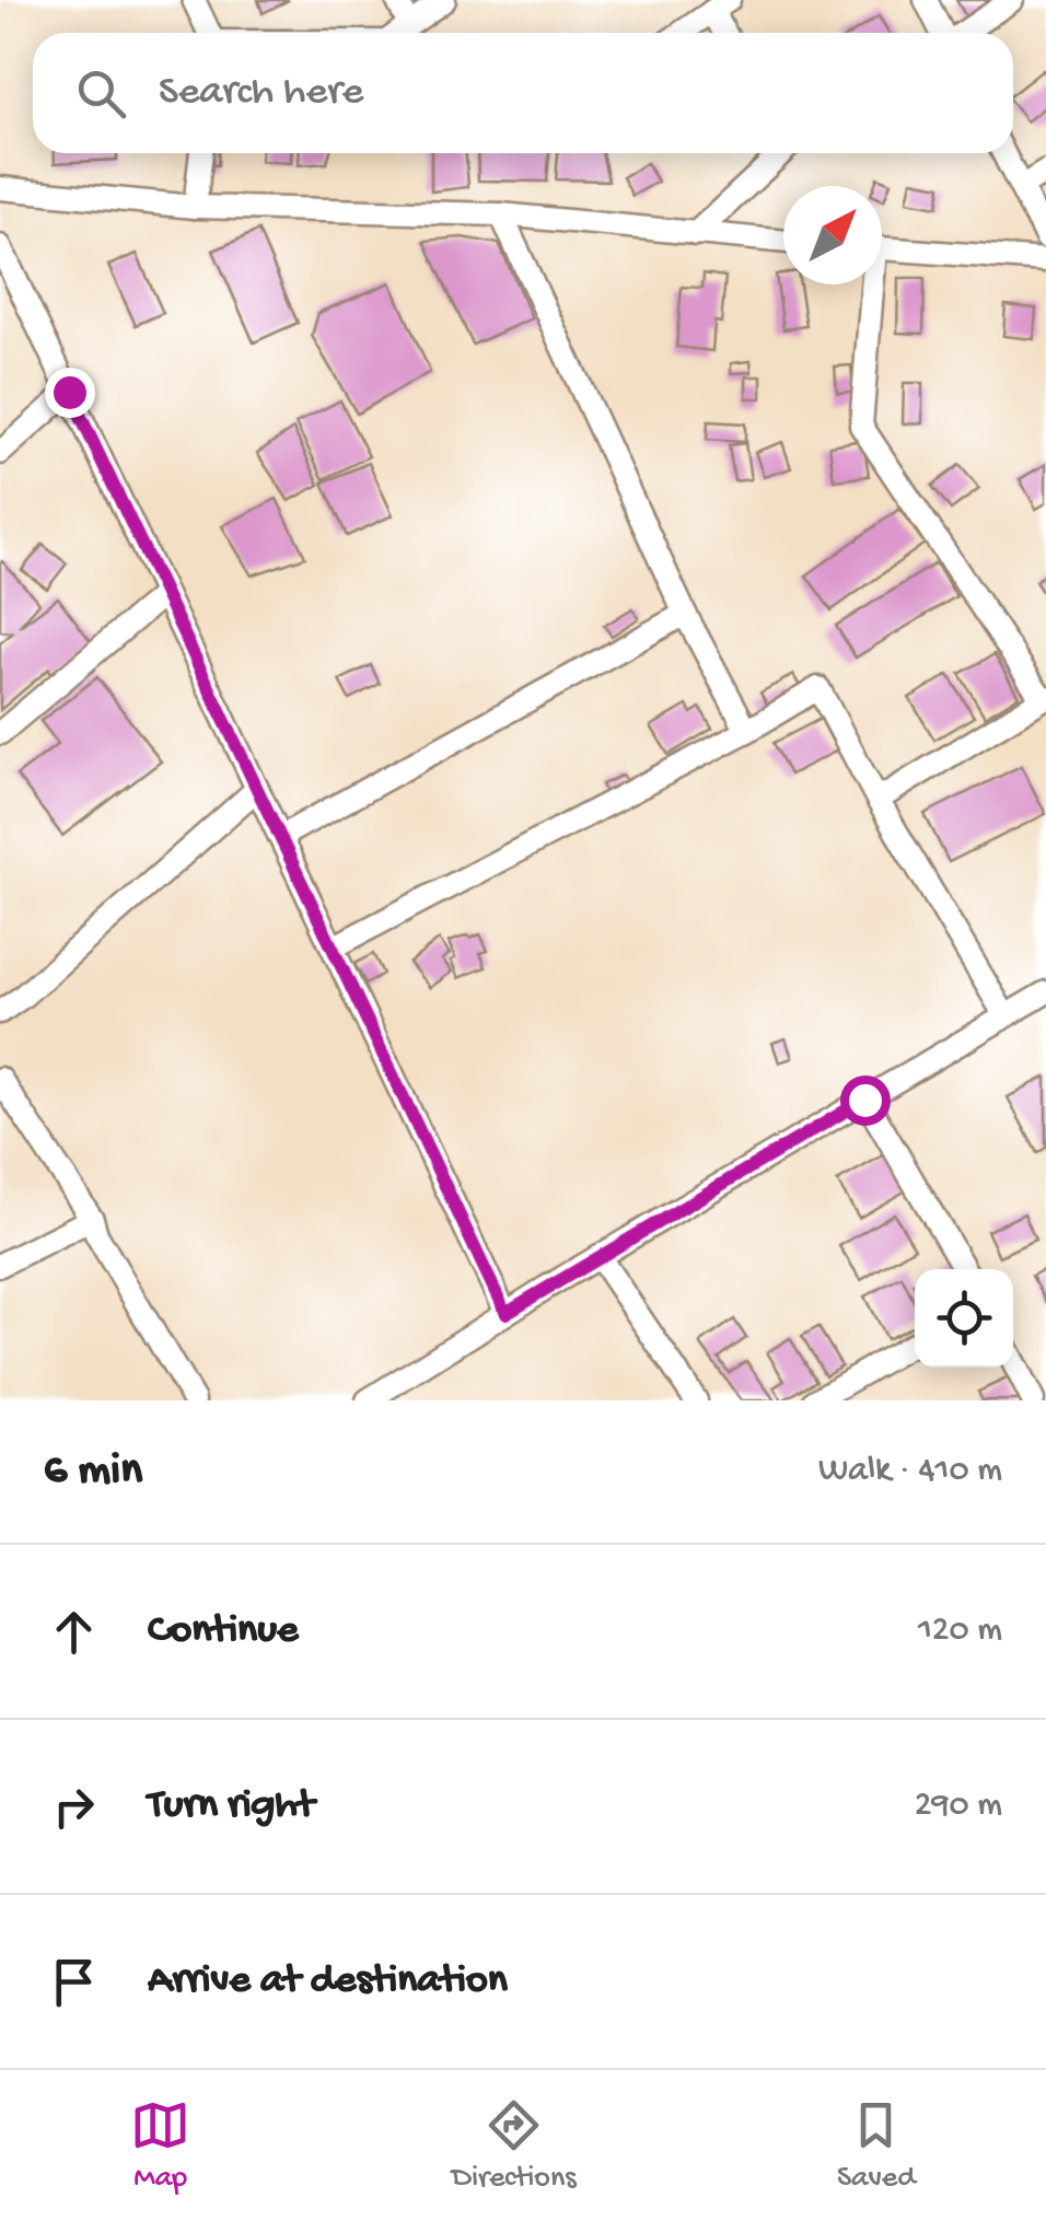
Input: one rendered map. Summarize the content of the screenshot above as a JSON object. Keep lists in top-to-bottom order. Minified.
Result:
{"north":"top right","page":{"search":"Search here","heading":["6 min","Walk · 410 m"],"list":[["Continue","120 m"],["Turn right","290 m"],"Arrive at destination"],"nav":["Map","Directions","Saved"]}}
